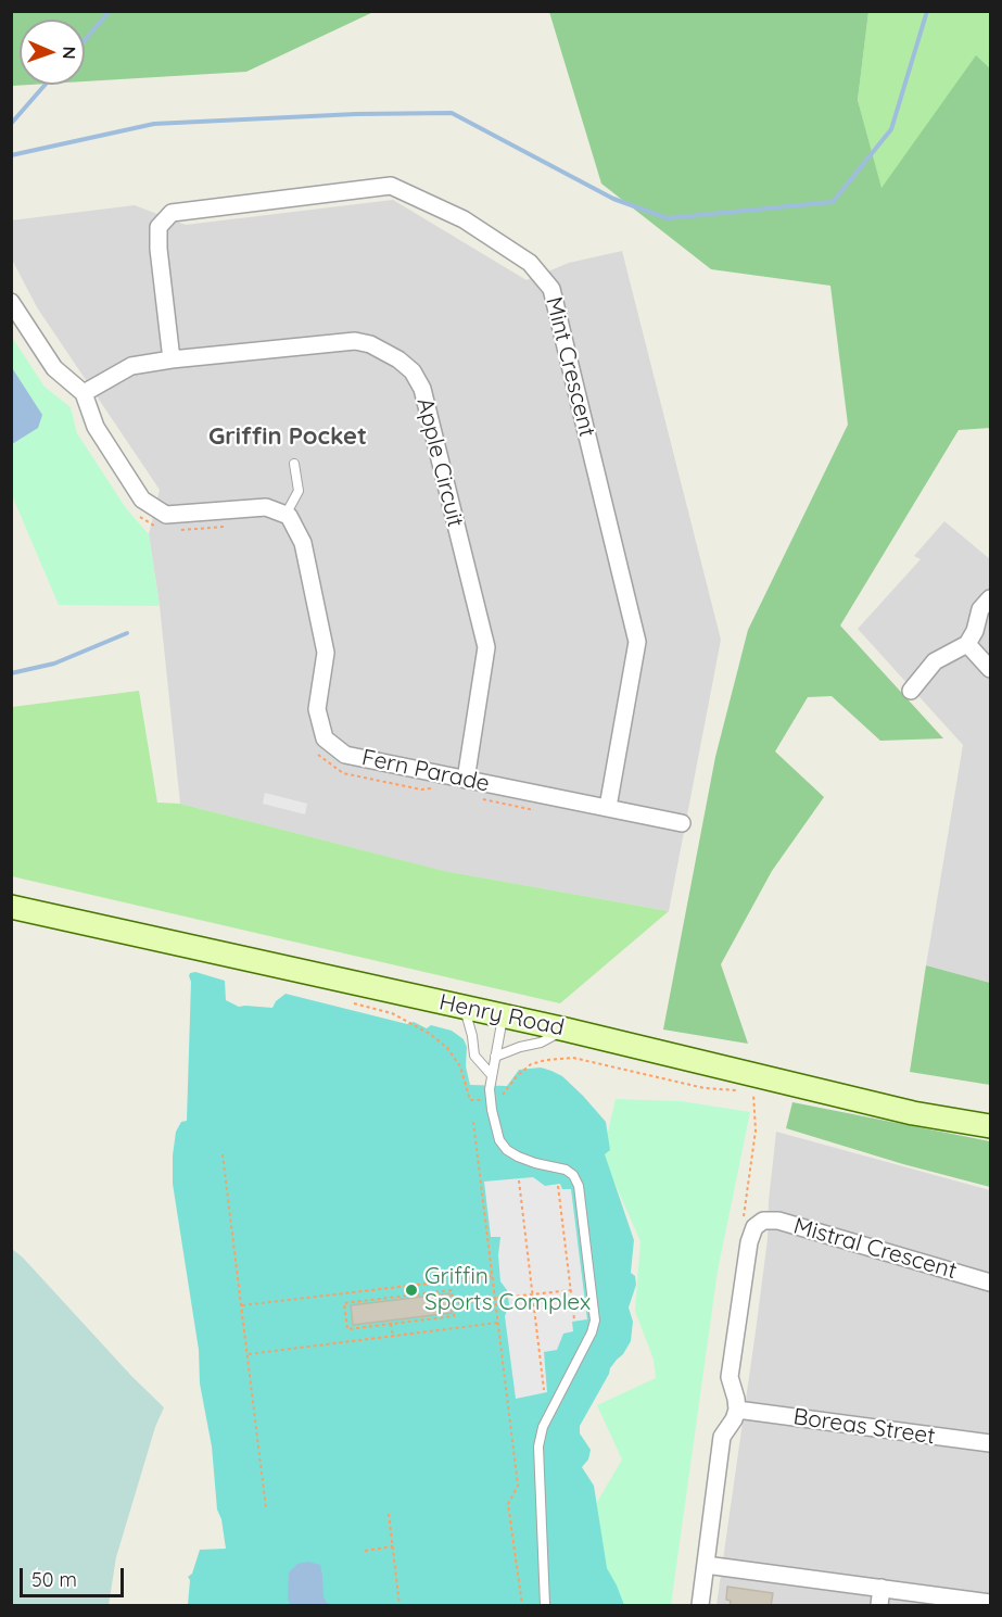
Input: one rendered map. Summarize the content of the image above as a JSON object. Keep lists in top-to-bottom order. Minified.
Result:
{"streets":{"main road":["Henry Road"],"street":["Mint Crescent","Apple Circuit","Fern Parade","Mistral Crescent","Boreas Street"]},"crossings":[["Mint Crescent","Apple Circuit"],["Mint Crescent","Fern Parade"],["Apple Circuit","Fern Parade"]],"districts":["Griffin Pocket"],"places":["Griffin Sports Complex"],"scale_bar":"50 m","north":"right"}
